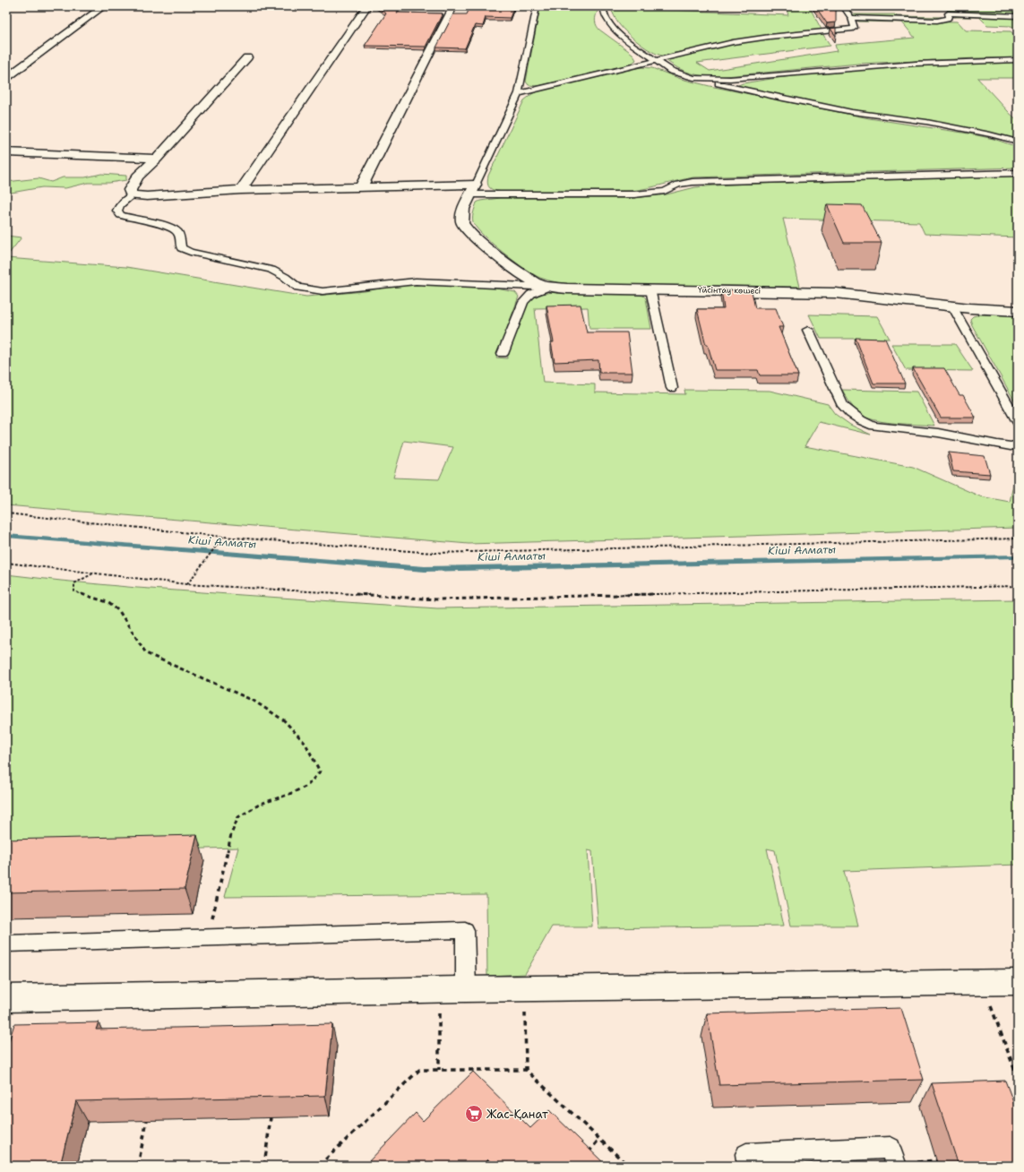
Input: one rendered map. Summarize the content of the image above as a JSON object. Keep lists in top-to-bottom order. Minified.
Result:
{"streets":{"street":["Үйсінтау көшесі"]},"water":["Кіші Алматы"],"places":{"supermarket":["Жас-Қанат"]}}
